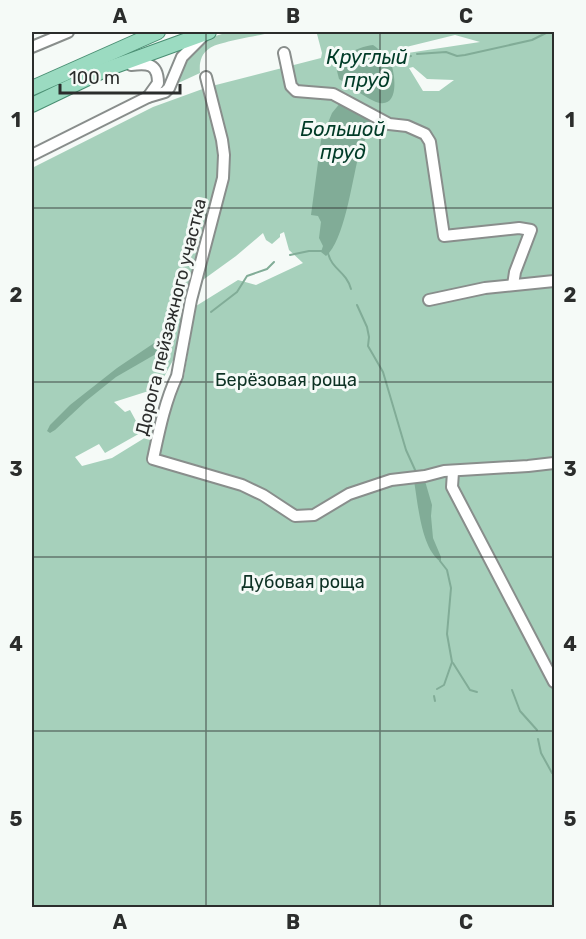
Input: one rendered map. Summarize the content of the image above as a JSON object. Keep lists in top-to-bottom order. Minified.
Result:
{"streets":{"street":["Дорога пейзажного участка"]},"water":["Круглый пруд","Большой пруд"],"parks":["Берёзовая роща","Дубовая роща"],"scale_bar":"100 m","grid":{"columns":["A","B","C"],"rows":["1","2","3","4","5"]}}
